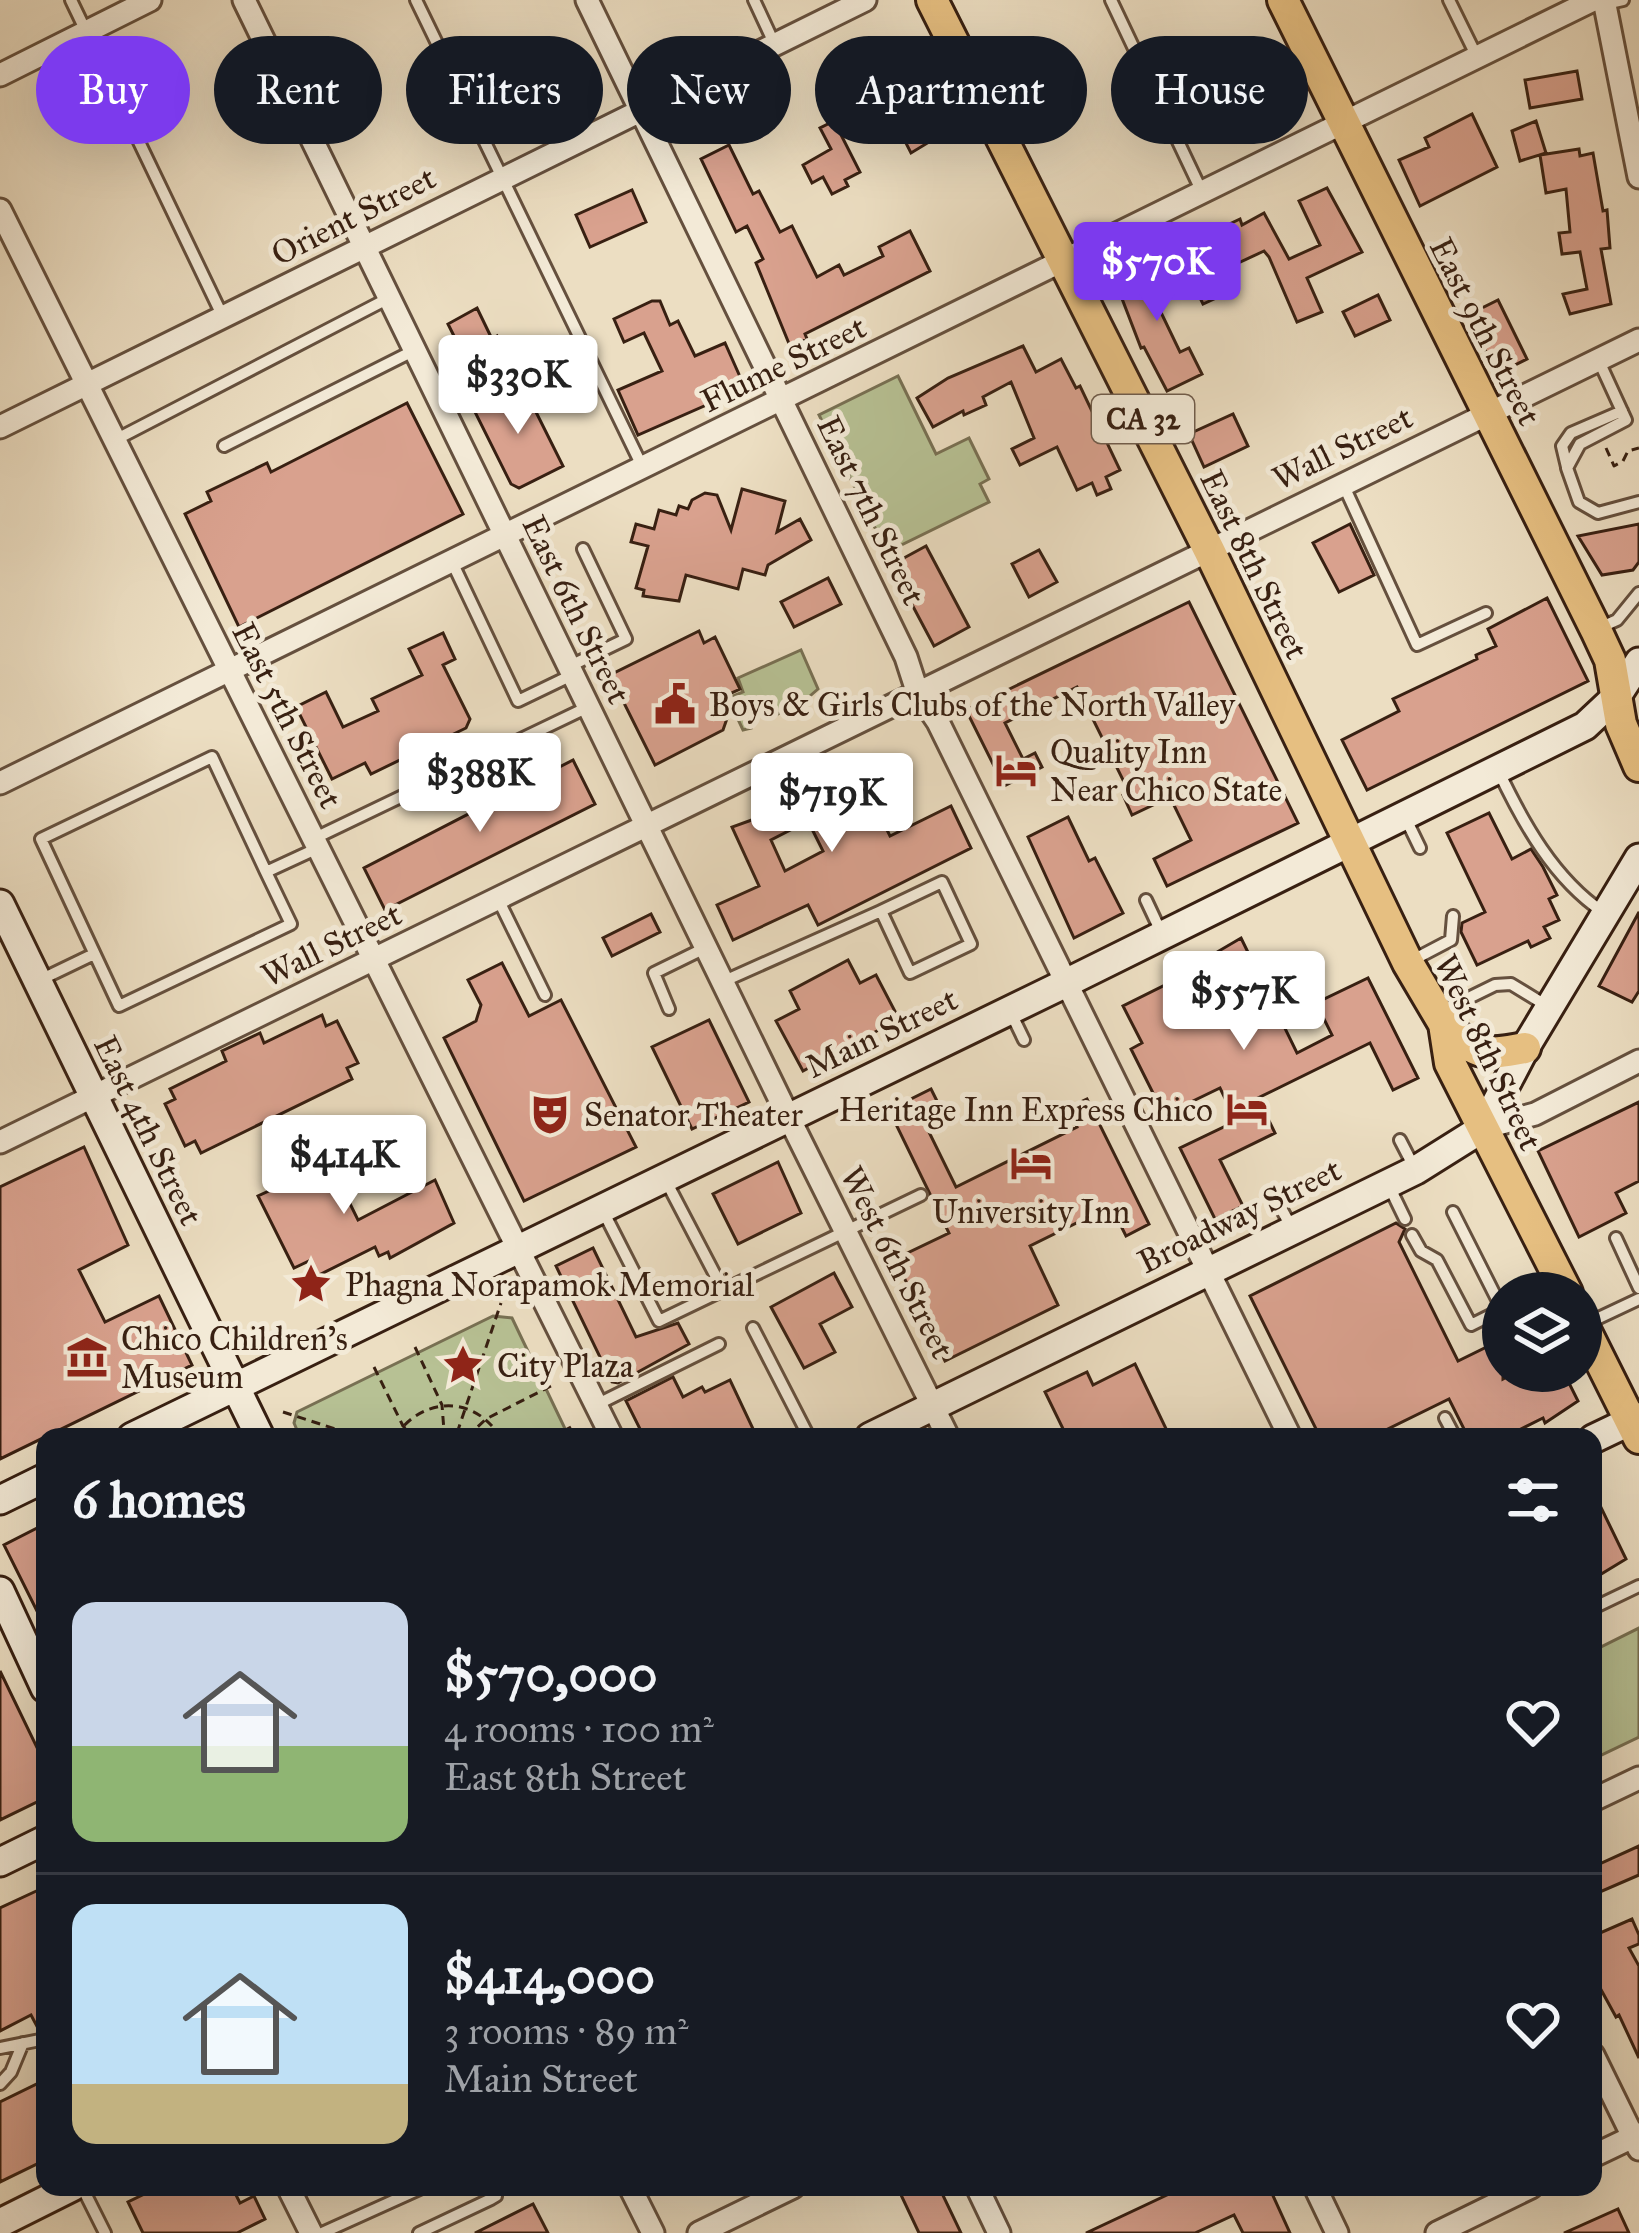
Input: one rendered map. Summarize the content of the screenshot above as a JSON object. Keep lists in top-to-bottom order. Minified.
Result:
{"streets":{"main road":["East 9th Street","CA 32","East 8th Street","Main Street","West 8th Street","East 4th Street","Broadway Street"],"street":["Orient Street","Flume Street","Wall Street","East 7th Street","East 6th Street","East 5th Street","West 6th Street"]},"crossings":[["Orient Street","East 6th Street"],["Orient Street","East 5th Street"],["East 9th Street","Flume Street"],["East 9th Street","Wall Street"],["East 9th Street","Main Street"],["Flume Street","East 7th Street"],["Flume Street","East 8th Street"],["Flume Street","East 6th Street"],["Flume Street","East 5th Street"],["Wall Street","East 7th Street"],["Wall Street","East 8th Street"],["Wall Street","East 6th Street"],["Wall Street","East 5th Street"],["Wall Street","East 4th Street"],["East 7th Street","Main Street"],["East 7th Street","Broadway Street"],["East 8th Street","Main Street"],["East 8th Street","West 8th Street"],["East 6th Street","Main Street"],["East 6th Street","West 6th Street"],["East 5th Street","Main Street"],["Main Street","West 8th Street"],["Main Street","East 4th Street"],["Main Street","West 6th Street"],["West 8th Street","Broadway Street"],["Broadway Street","West 6th Street"]],"places":{"public building":["Boys & Girls Clubs of the North Valley"],"hotel":["Quality Inn Near Chico State","Heritage Inn Express Chico","University Inn"],"theatre":["Senator Theater"],"place":["Phagna Norapamok Memorial","City Plaza"],"museum":["Chico Children's Museum"]},"page":{"chip":["Buy","Rent","Filters","New","Apartment","House"],"price":["$570K","$330K","$388K","$719K","$557K","$414K"],"heading":"6 homes","list":[{"name":"$570,000","note":"4 rooms · 100 m² · East 8th Street"},{"name":"$414,000","note":"3 rooms · 89 m² · Main Street"}]}}
